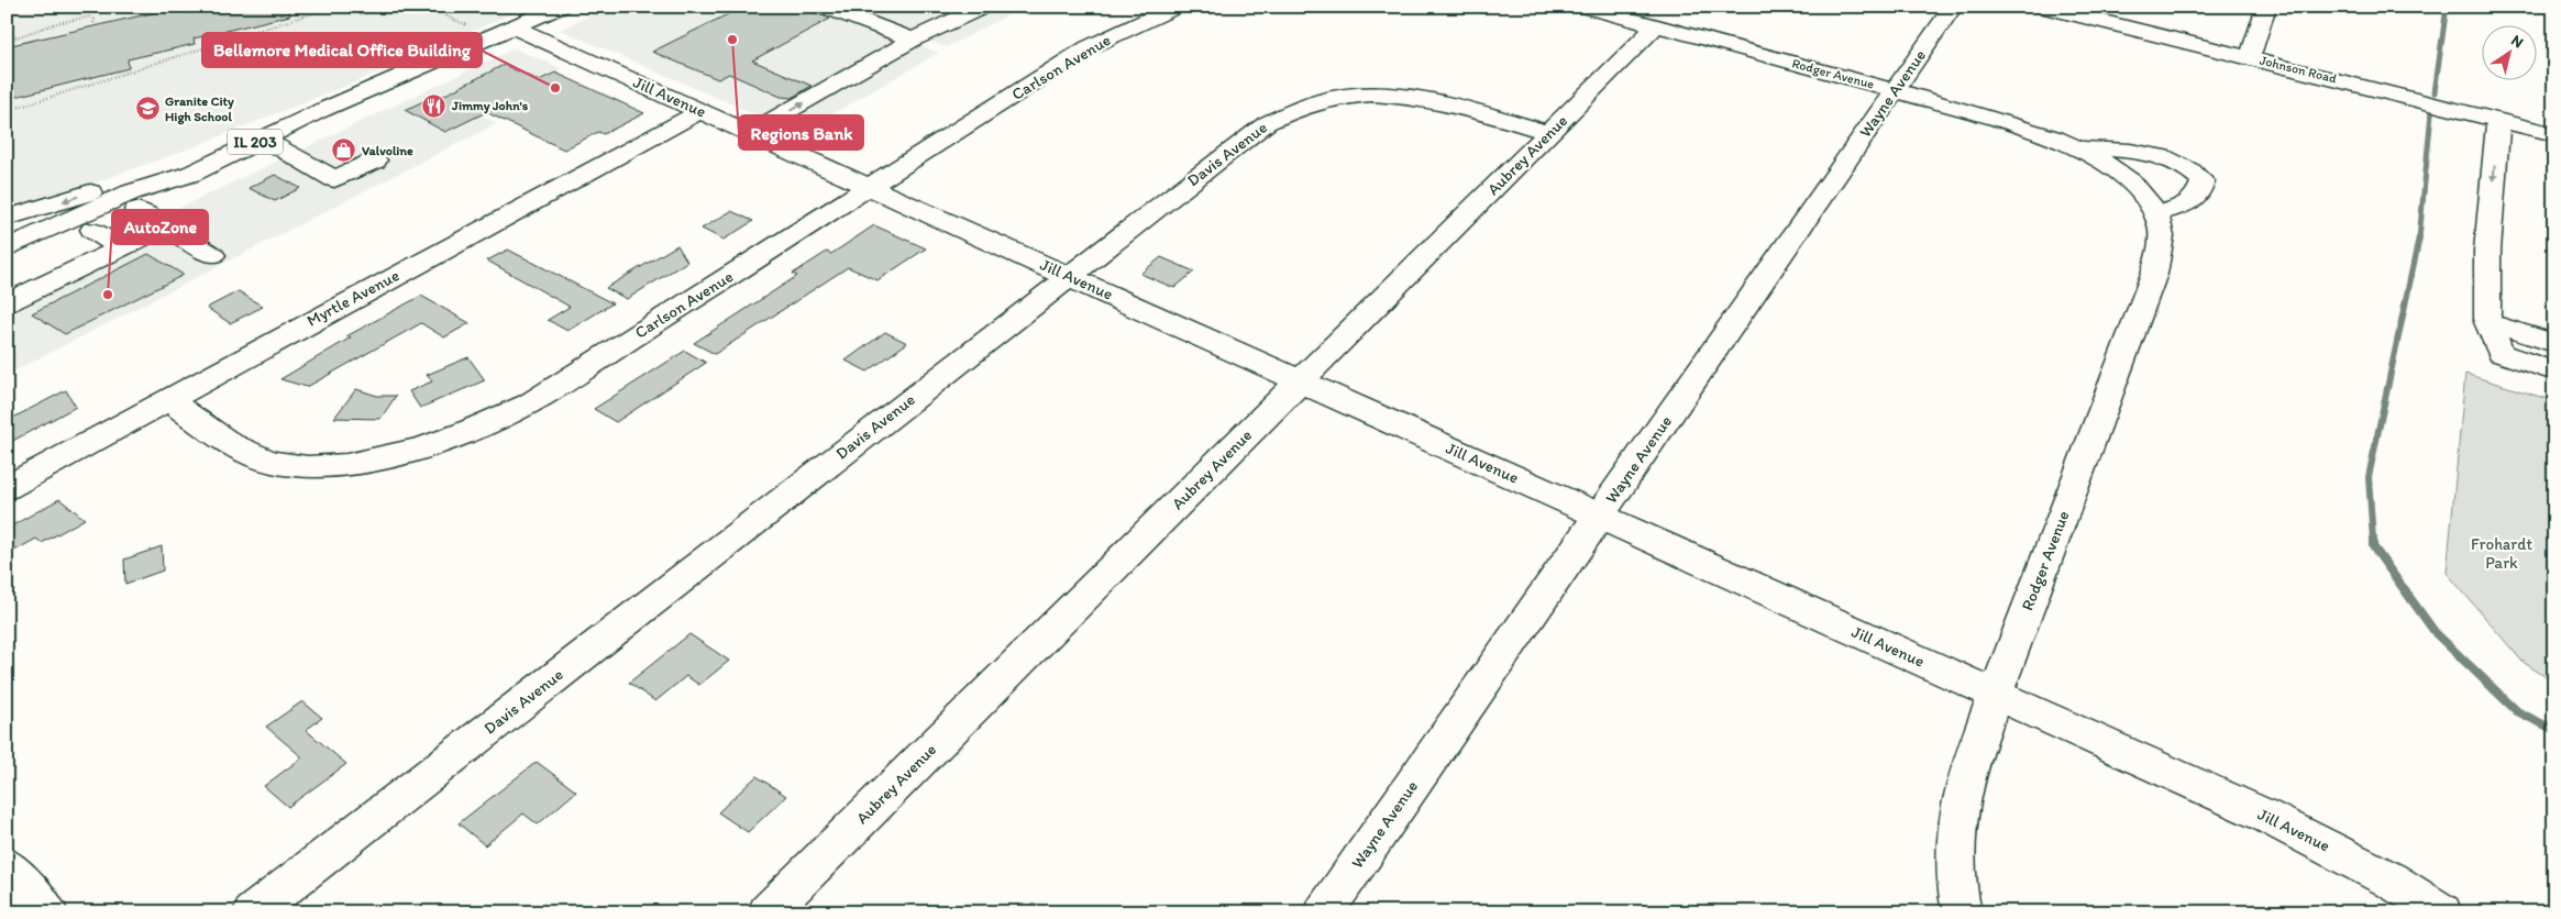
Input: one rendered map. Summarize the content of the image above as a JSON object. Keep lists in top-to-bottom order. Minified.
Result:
{"streets":{"street":["Carlson Avenue","Johnson Road","Rodger Avenue","Wayne Avenue","Jill Avenue","IL 203","Davis Avenue","Aubrey Avenue","Myrtle Avenue"]},"crossings":[["Carlson Avenue","Jill Avenue"],["Carlson Avenue","Myrtle Avenue"],["Rodger Avenue","Wayne Avenue"],["Rodger Avenue","Jill Avenue"],["Rodger Avenue","Aubrey Avenue"],["Wayne Avenue","Jill Avenue"],["Jill Avenue","IL 203"],["Jill Avenue","Davis Avenue"],["Jill Avenue","Aubrey Avenue"],["Jill Avenue","Myrtle Avenue"],["Davis Avenue","Aubrey Avenue"]],"parks":["Frohardt Park"],"places":{"other":["Regions Bank","Bellemore Medical Office Building","AutoZone"],"restaurant":["Jimmy John's"],"school or university":["Granite City High School"],"shop":["Valvoline"]},"north":"top right"}
